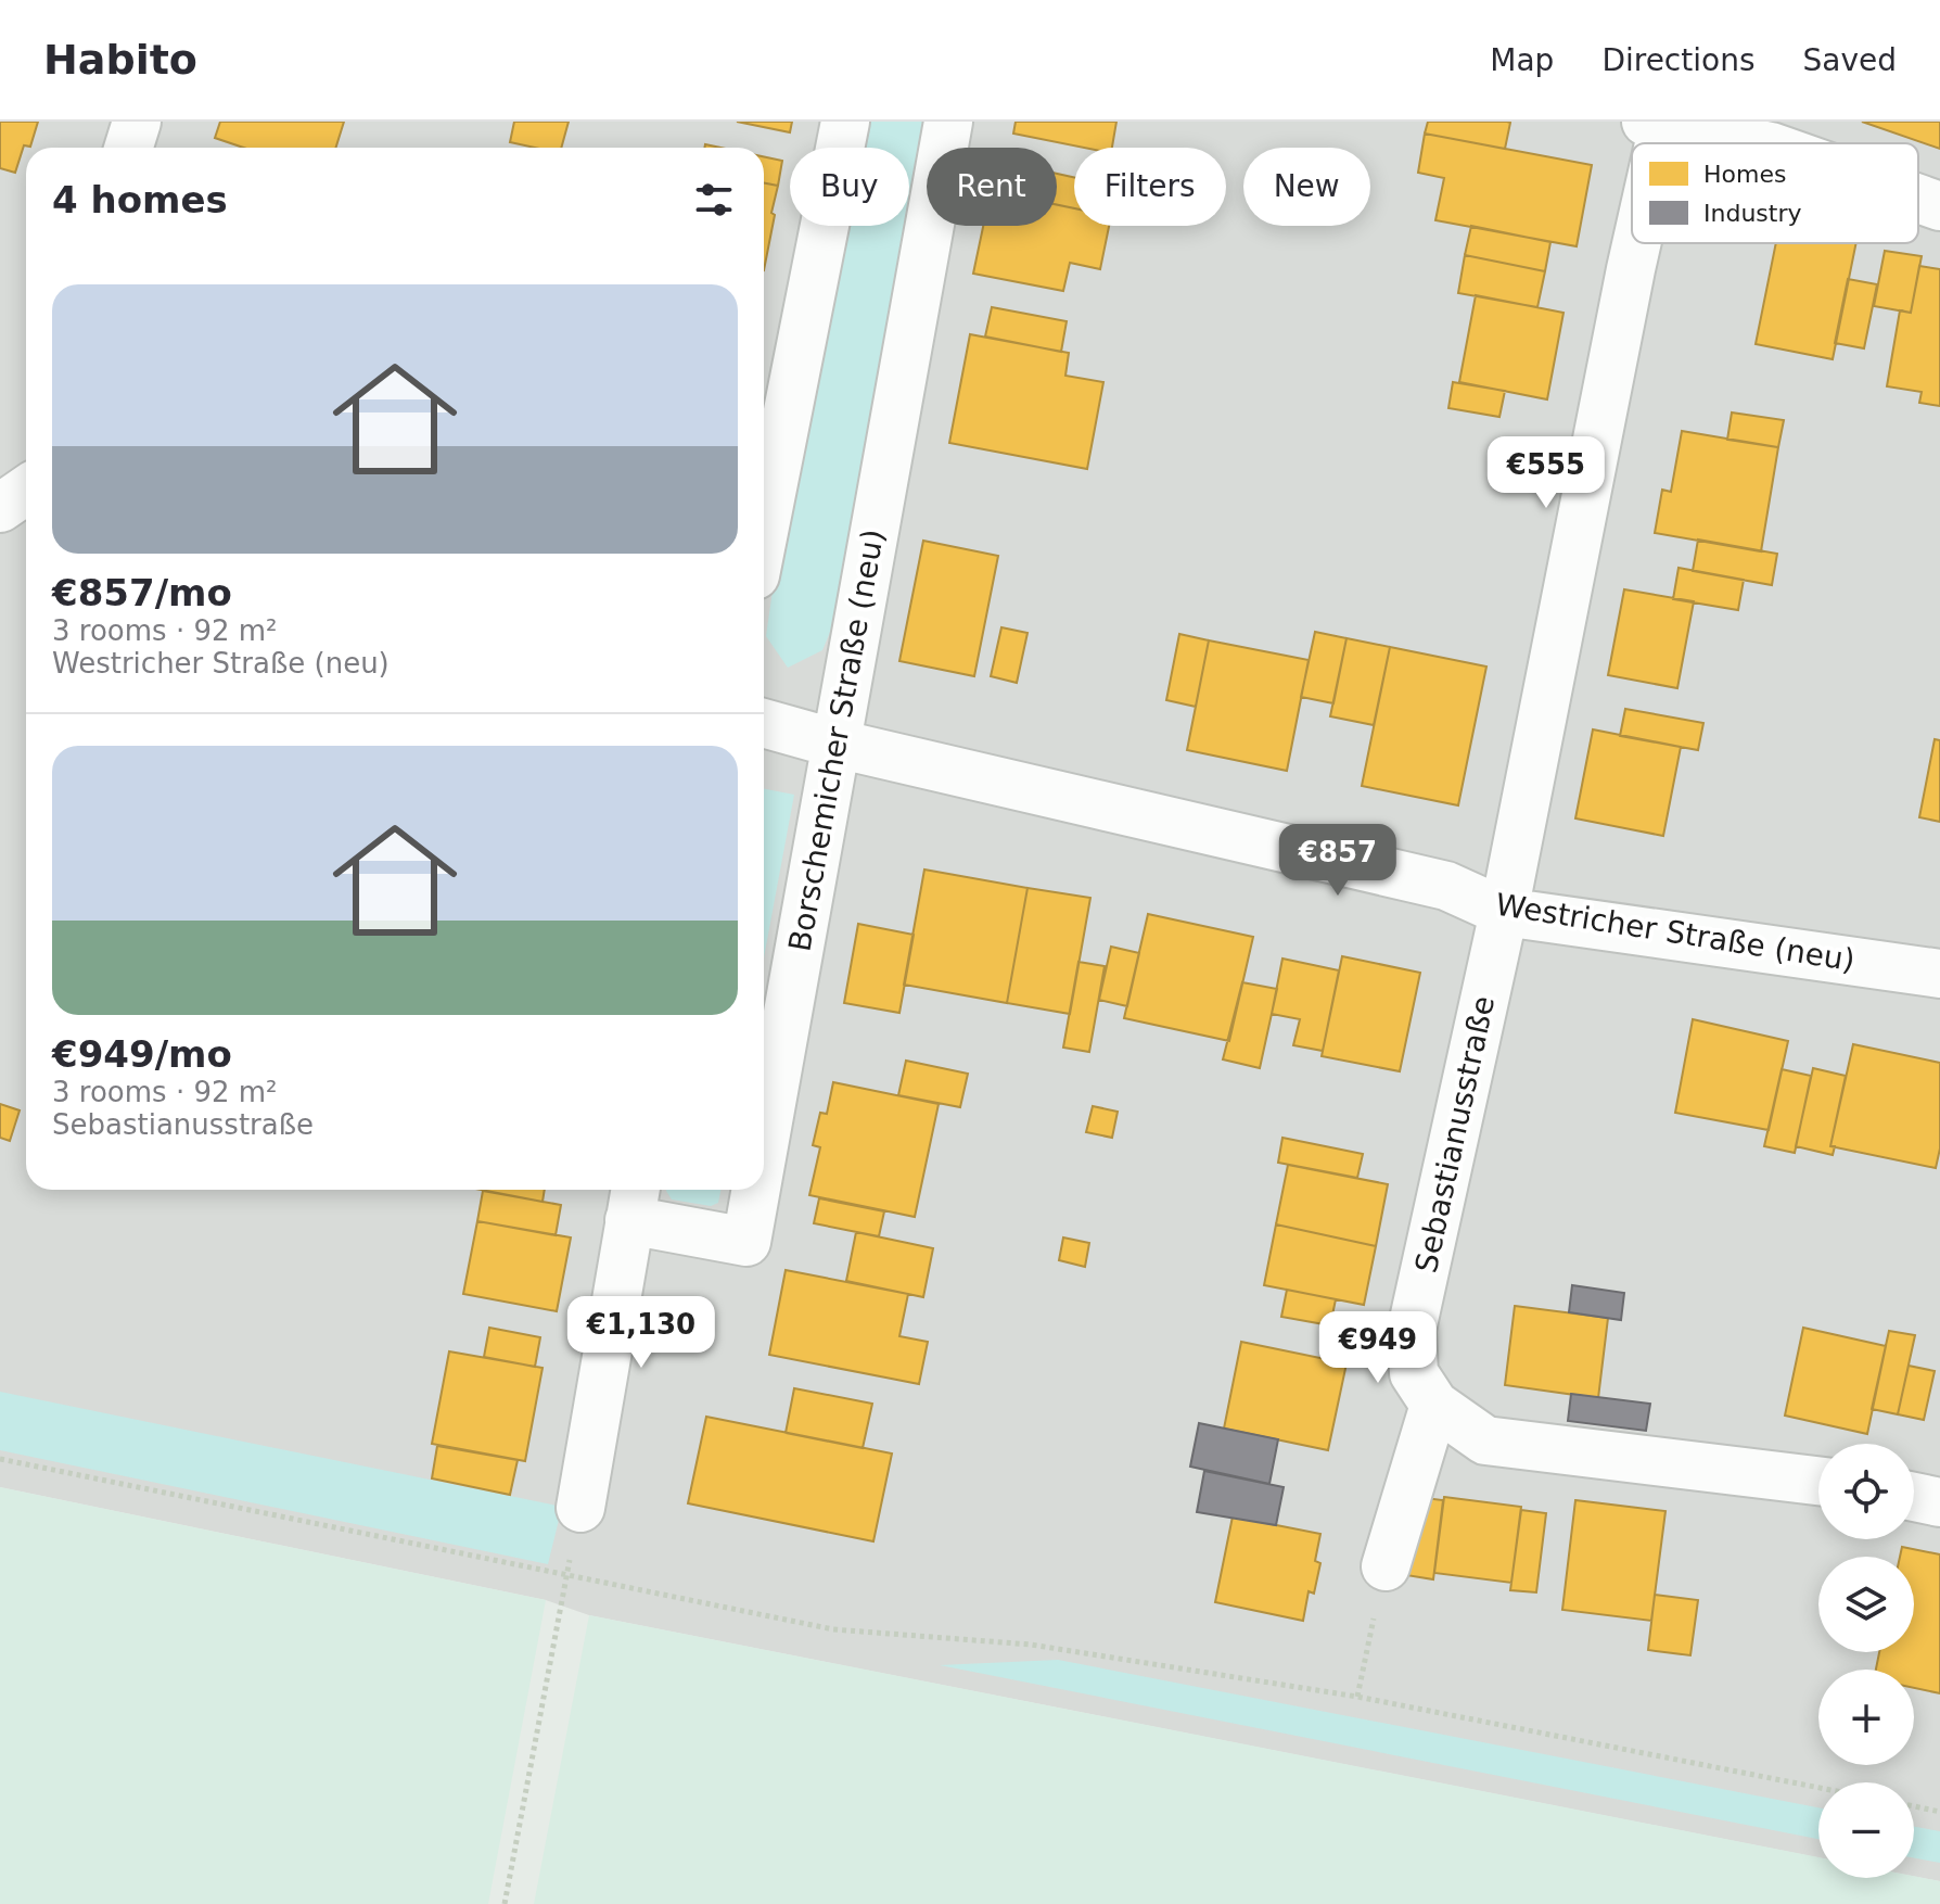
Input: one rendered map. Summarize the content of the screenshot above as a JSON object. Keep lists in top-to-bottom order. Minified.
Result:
{"streets":{"street":["Borschemicher Straße (neu)","Westricher Straße (neu)","Sebastianusstraße"]},"crossings":[["Borschemicher Straße (neu)","Westricher Straße (neu)"],["Westricher Straße (neu)","Sebastianusstraße"]],"legend":["Homes","Industry"],"page":{"header":"Habito","nav":["Map","Directions","Saved"],"chip":["Buy","Rent","Filters","New"],"heading":"4 homes","list":[{"name":"€857/mo","note":"3 rooms · 92 m² · Westricher Straße (neu)"},{"name":"€949/mo","note":"3 rooms · 92 m² · Sebastianusstraße"}],"price":["€555","€857","€1,130","€949"],"map_buttons":["+","−"]}}
